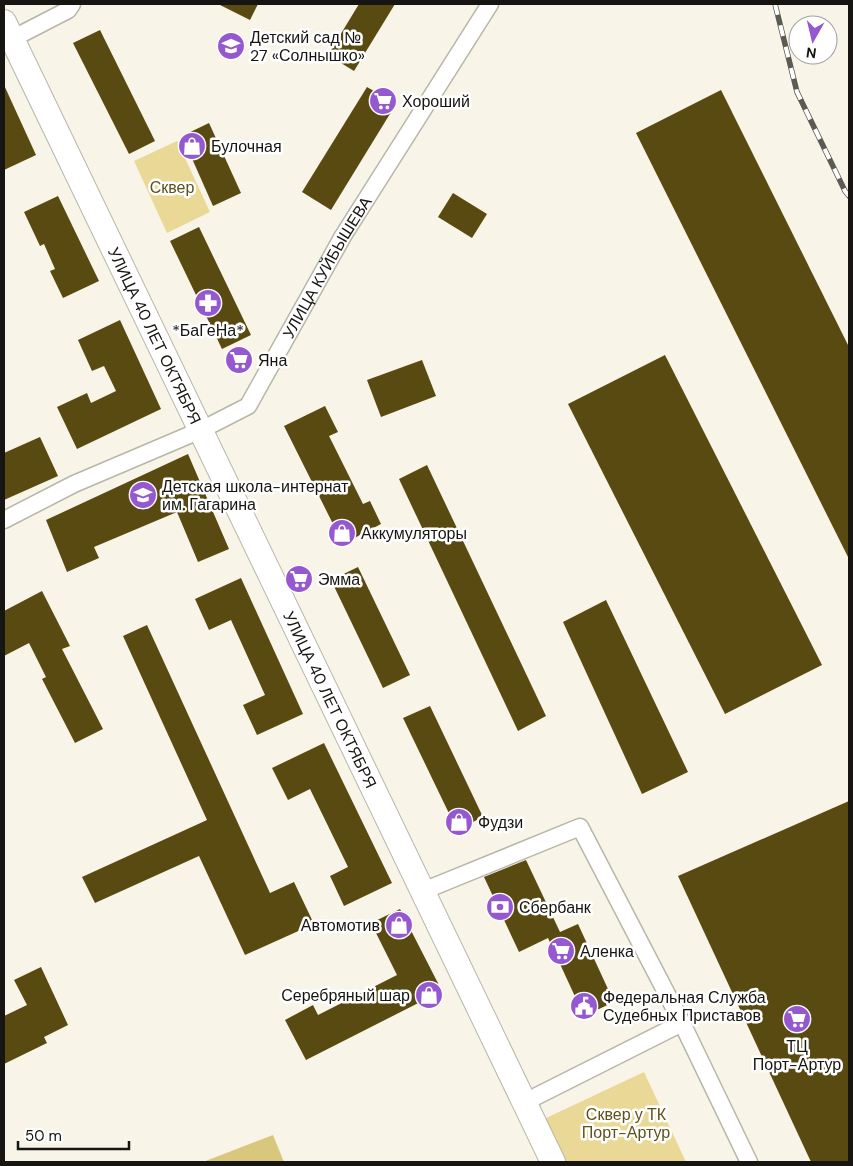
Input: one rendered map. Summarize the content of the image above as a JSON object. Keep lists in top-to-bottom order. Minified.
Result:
{"streets":{"main road":["УЛИЦА 40 ЛЕТ ОКТЯБРЯ"],"street":["УЛИЦА КУЙБЫШЕВА"]},"crossings":[["УЛИЦА КУЙБЫШЕВА","УЛИЦА 40 ЛЕТ ОКТЯБРЯ"]],"parks":["Сквер","Сквер у ТК Порт-Артур"],"places":{"school or university":["Детский сад № 27 «Солнышко»","Детская школа-интернат им. Гагарина"],"supermarket":["Хороший","Яна","Эмма","Аленка","ТЦ Порт-Артур"],"shop":["Булочная","Аккумуляторы","Фудзи","Автомотив","Серебряный шар"],"pharmacy":["*БаГеНа*"],"bank":["Сбербанк"],"public building":["Федеральная Служба Судебных Приставов"]},"scale_bar":"50 m","north":"bottom"}
